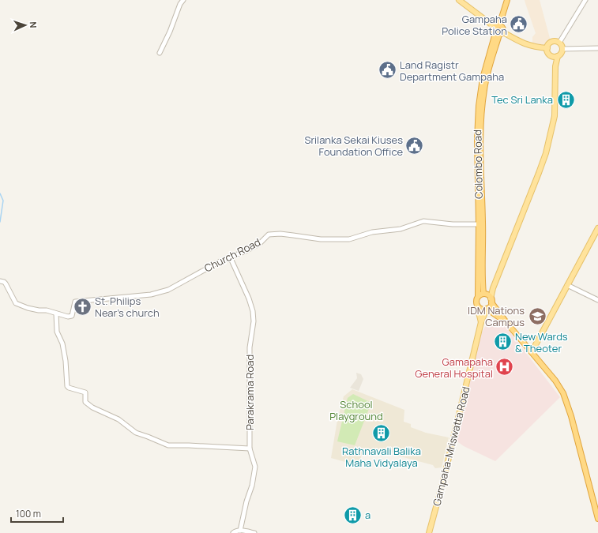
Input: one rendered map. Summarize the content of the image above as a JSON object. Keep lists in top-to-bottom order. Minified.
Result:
{"streets":{"highway":["Colombo Road"],"main road":["Gampaha-Mriswatta Road"],"street":["Church Road","Parakrama Road"]},"crossings":[["Colombo Road","Church Road"],["Colombo Road","Gampaha-Mriswatta Road"],["Church Road","Parakrama Road"]],"parks":["School Playground"],"places":{"public building":["Gampaha Police Station","Land Ragistr Department Gampaha","Srilanka Sekai Kiuses Foundation Office"],"building":["Tec Sri Lanka","New Wards & Theoter","Rathnavali Balika Maha Vidyalaya","a"],"church":["St. Philips Near's church"],"school or university":["IDM Nations Campus"],"hospital":["Gamapaha General Hospital"]},"scale_bar":"100 m","north":"right"}
